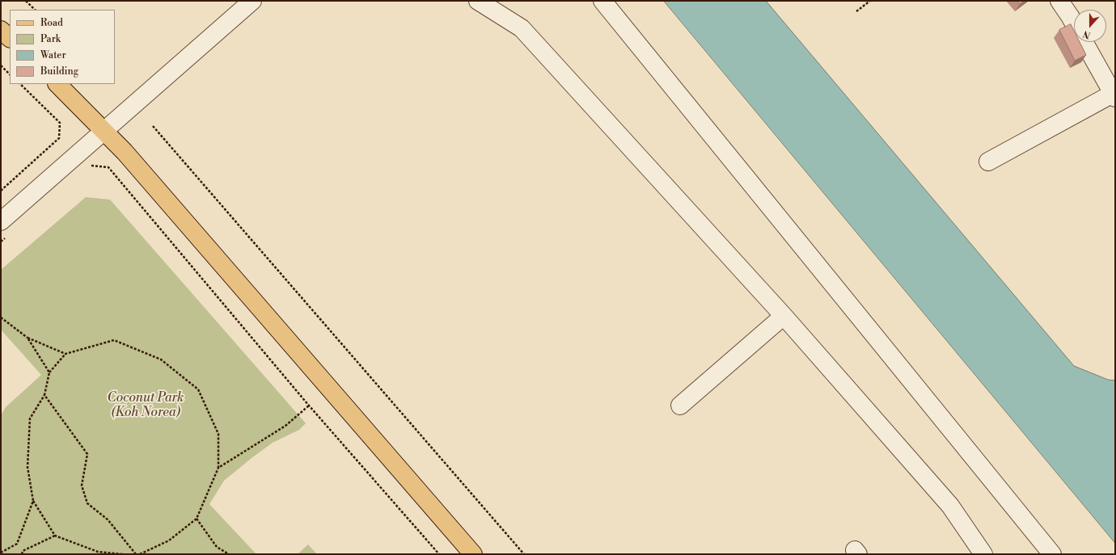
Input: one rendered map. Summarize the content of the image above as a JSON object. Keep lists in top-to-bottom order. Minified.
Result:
{"parks":["Coconut Park (Koh Norea)"],"legend":["Road","Park","Water","Building"],"north":"bottom"}
